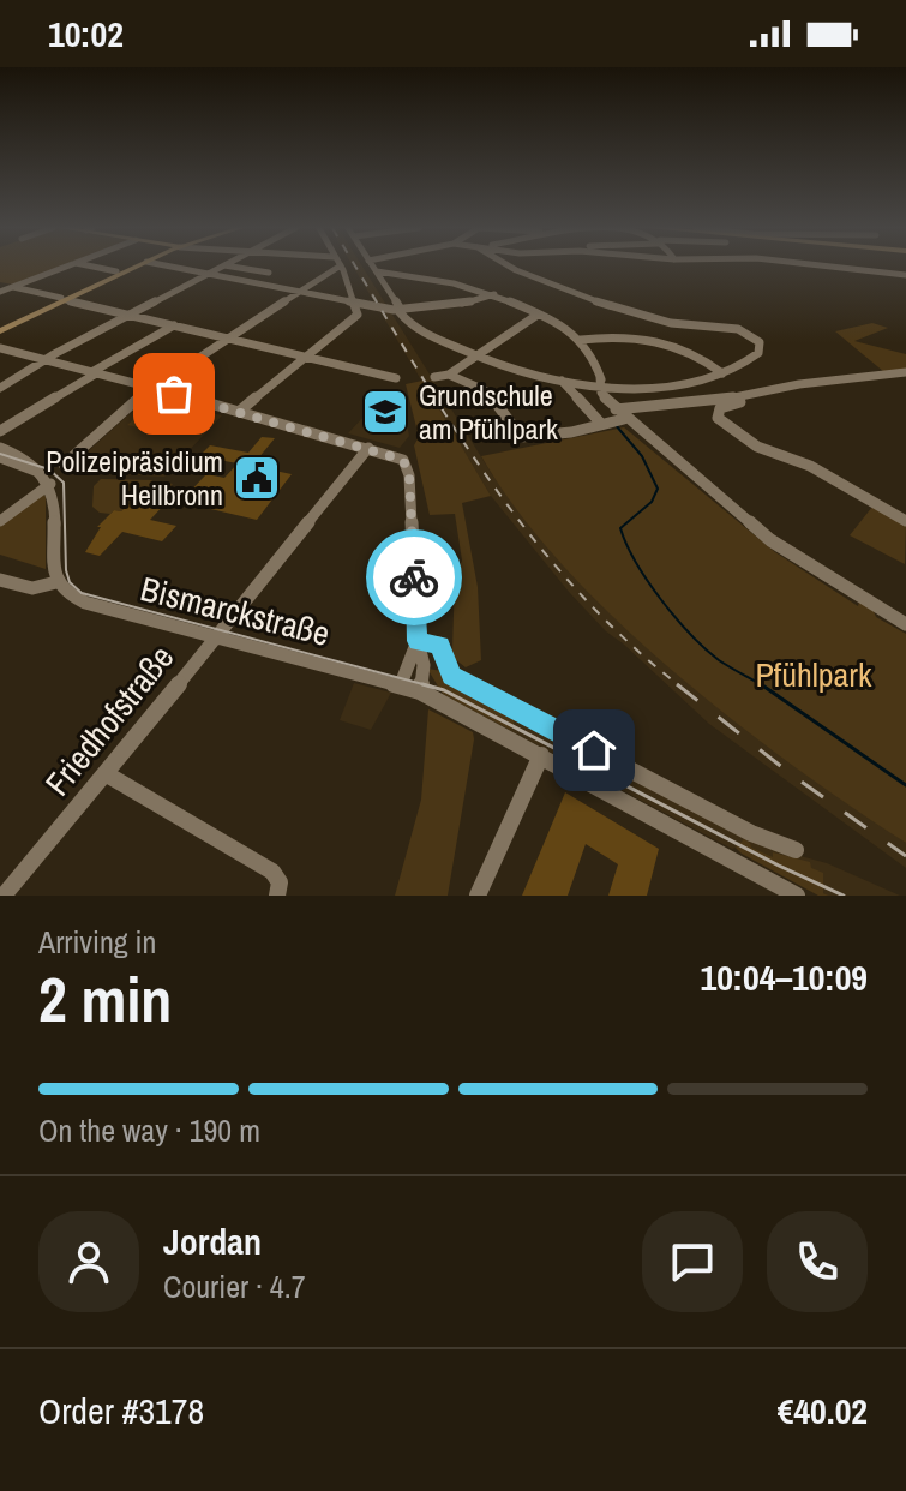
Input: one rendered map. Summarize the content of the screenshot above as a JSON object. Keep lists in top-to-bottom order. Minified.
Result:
{"streets":{"street":["Bismarckstraße","Friedhofstraße"]},"crossings":[["Bismarckstraße","Friedhofstraße"]],"parks":["Pfühlpark"],"places":{"school or university":["Grundschule am Pfühlpark"],"public building":["Polizeipräsidium Heilbronn"]},"page":{"status":"10:02","heading":["2 min","Arriving in","10:04–10:09"],"panel":["Jordan","Courier · 4.7","Order #3178","€40.02"],"bar":"On the way · 190 m"}}
